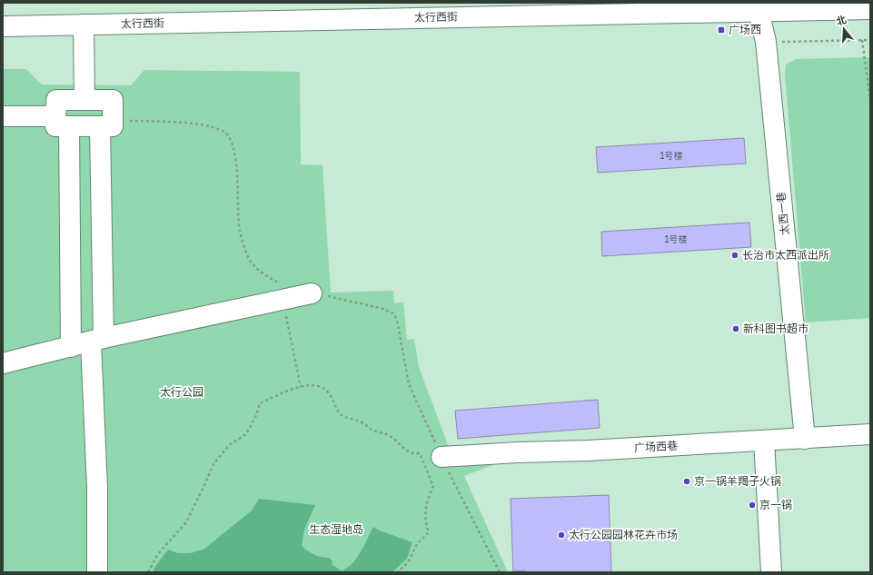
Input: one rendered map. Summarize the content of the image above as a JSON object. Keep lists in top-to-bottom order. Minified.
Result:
{"streets":{"street":["太行西街","太西一巷","广场西巷"]},"crossings":[["太行西街","太西一巷"],["太西一巷","广场西巷"]],"parks":["太行公园","生态湿地岛"],"places":{"transit":["广场西"],"other":["长治市太西派出所","新科图书超市","京一锅羊羯子火锅","京一锅","太行公园园林花卉市场"]},"house_numbers":["1号楼","1号楼"],"north":"top"}
